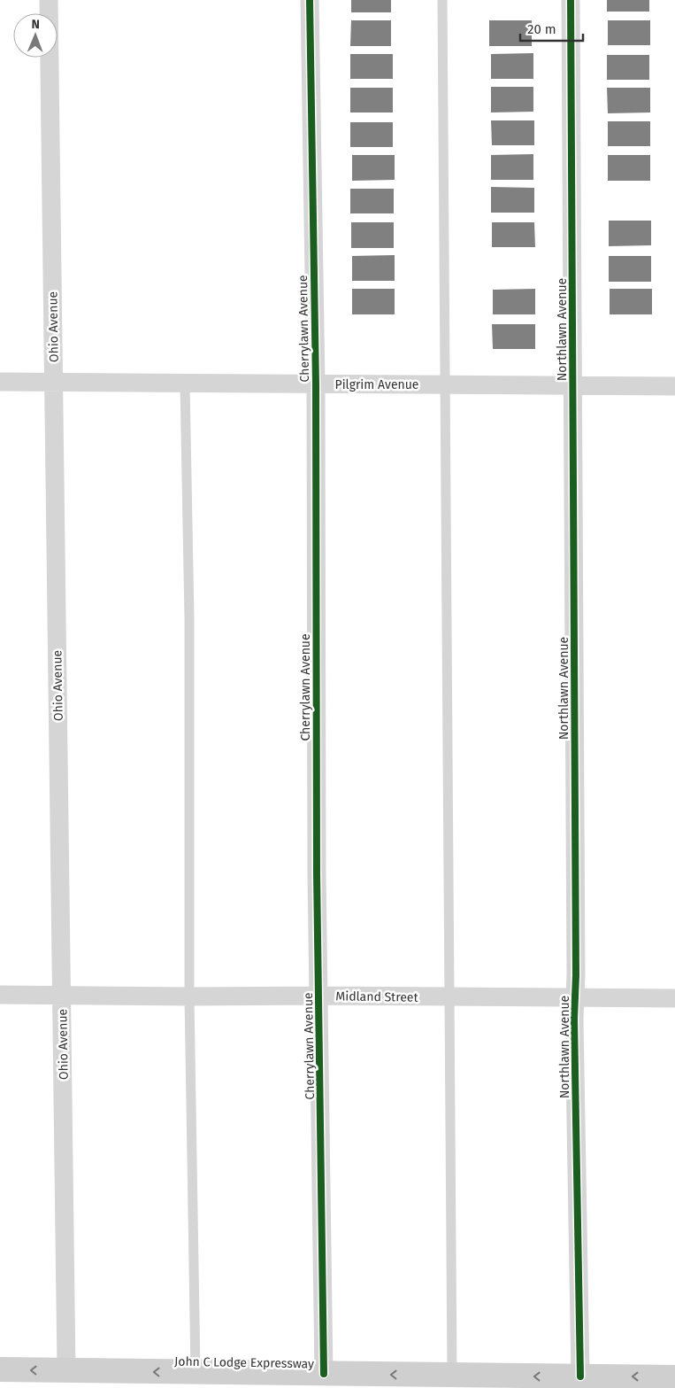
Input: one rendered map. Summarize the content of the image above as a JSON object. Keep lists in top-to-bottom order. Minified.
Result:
{"streets":{"main road":["John C Lodge Expressway"],"street":["Ohio Avenue","Cherrylawn Avenue","Northlawn Avenue","Pilgrim Avenue","Midland Street"]},"crossings":[["Ohio Avenue","Pilgrim Avenue"],["Ohio Avenue","Midland Street"],["Ohio Avenue","John C Lodge Expressway"],["Cherrylawn Avenue","Pilgrim Avenue"],["Cherrylawn Avenue","Midland Street"],["Cherrylawn Avenue","John C Lodge Expressway"],["Northlawn Avenue","Pilgrim Avenue"],["Northlawn Avenue","Midland Street"],["Northlawn Avenue","John C Lodge Expressway"]],"one_way":["John C Lodge Expressway"],"scale_bar":"20 m","north":"top"}
